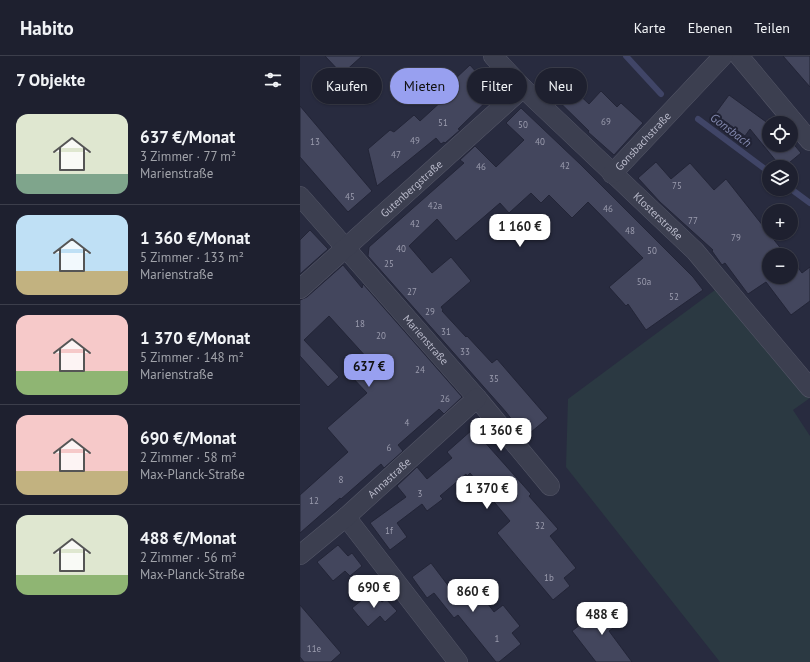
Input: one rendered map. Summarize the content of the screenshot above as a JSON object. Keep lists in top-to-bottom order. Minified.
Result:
{"streets":{"street":["Gonsbachstraße","Gutenbergstraße","Klosterstraße","Marienstraße","Annastraße"]},"crossings":[["Gonsbachstraße","Klosterstraße"],["Gutenbergstraße","Marienstraße"],["Marienstraße","Annastraße"]],"water":["Gonsbach"],"house_numbers":["69","51","50","49","13","40","47","42","46","75","45","42a","46","77","42","48","79","40","50","25","50a","27","52","29","18","31","20","33","24","35","26","4","6","8","3","12","32","1f","1b","1","11e"],"page":{"header":"Habito","nav":["Karte","Ebenen","Teilen"],"heading":"7 Objekte","chip":["Kaufen","Mieten","Filter","Neu"],"list":[{"name":"637 €/Monat","note":"3 Zimmer · 77 m² · Marienstraße"},{"name":"1 360 €/Monat","note":"5 Zimmer · 133 m² · Marienstraße"},{"name":"1 370 €/Monat","note":"5 Zimmer · 148 m² · Marienstraße"},{"name":"690 €/Monat","note":"2 Zimmer · 58 m² · Max-Planck-Straße"},{"name":"488 €/Monat","note":"2 Zimmer · 56 m² · Max-Planck-Straße"}],"map_buttons":["+","−"],"price":["1 160 €","637 €","1 360 €","1 370 €","690 €","860 €","488 €"]}}
